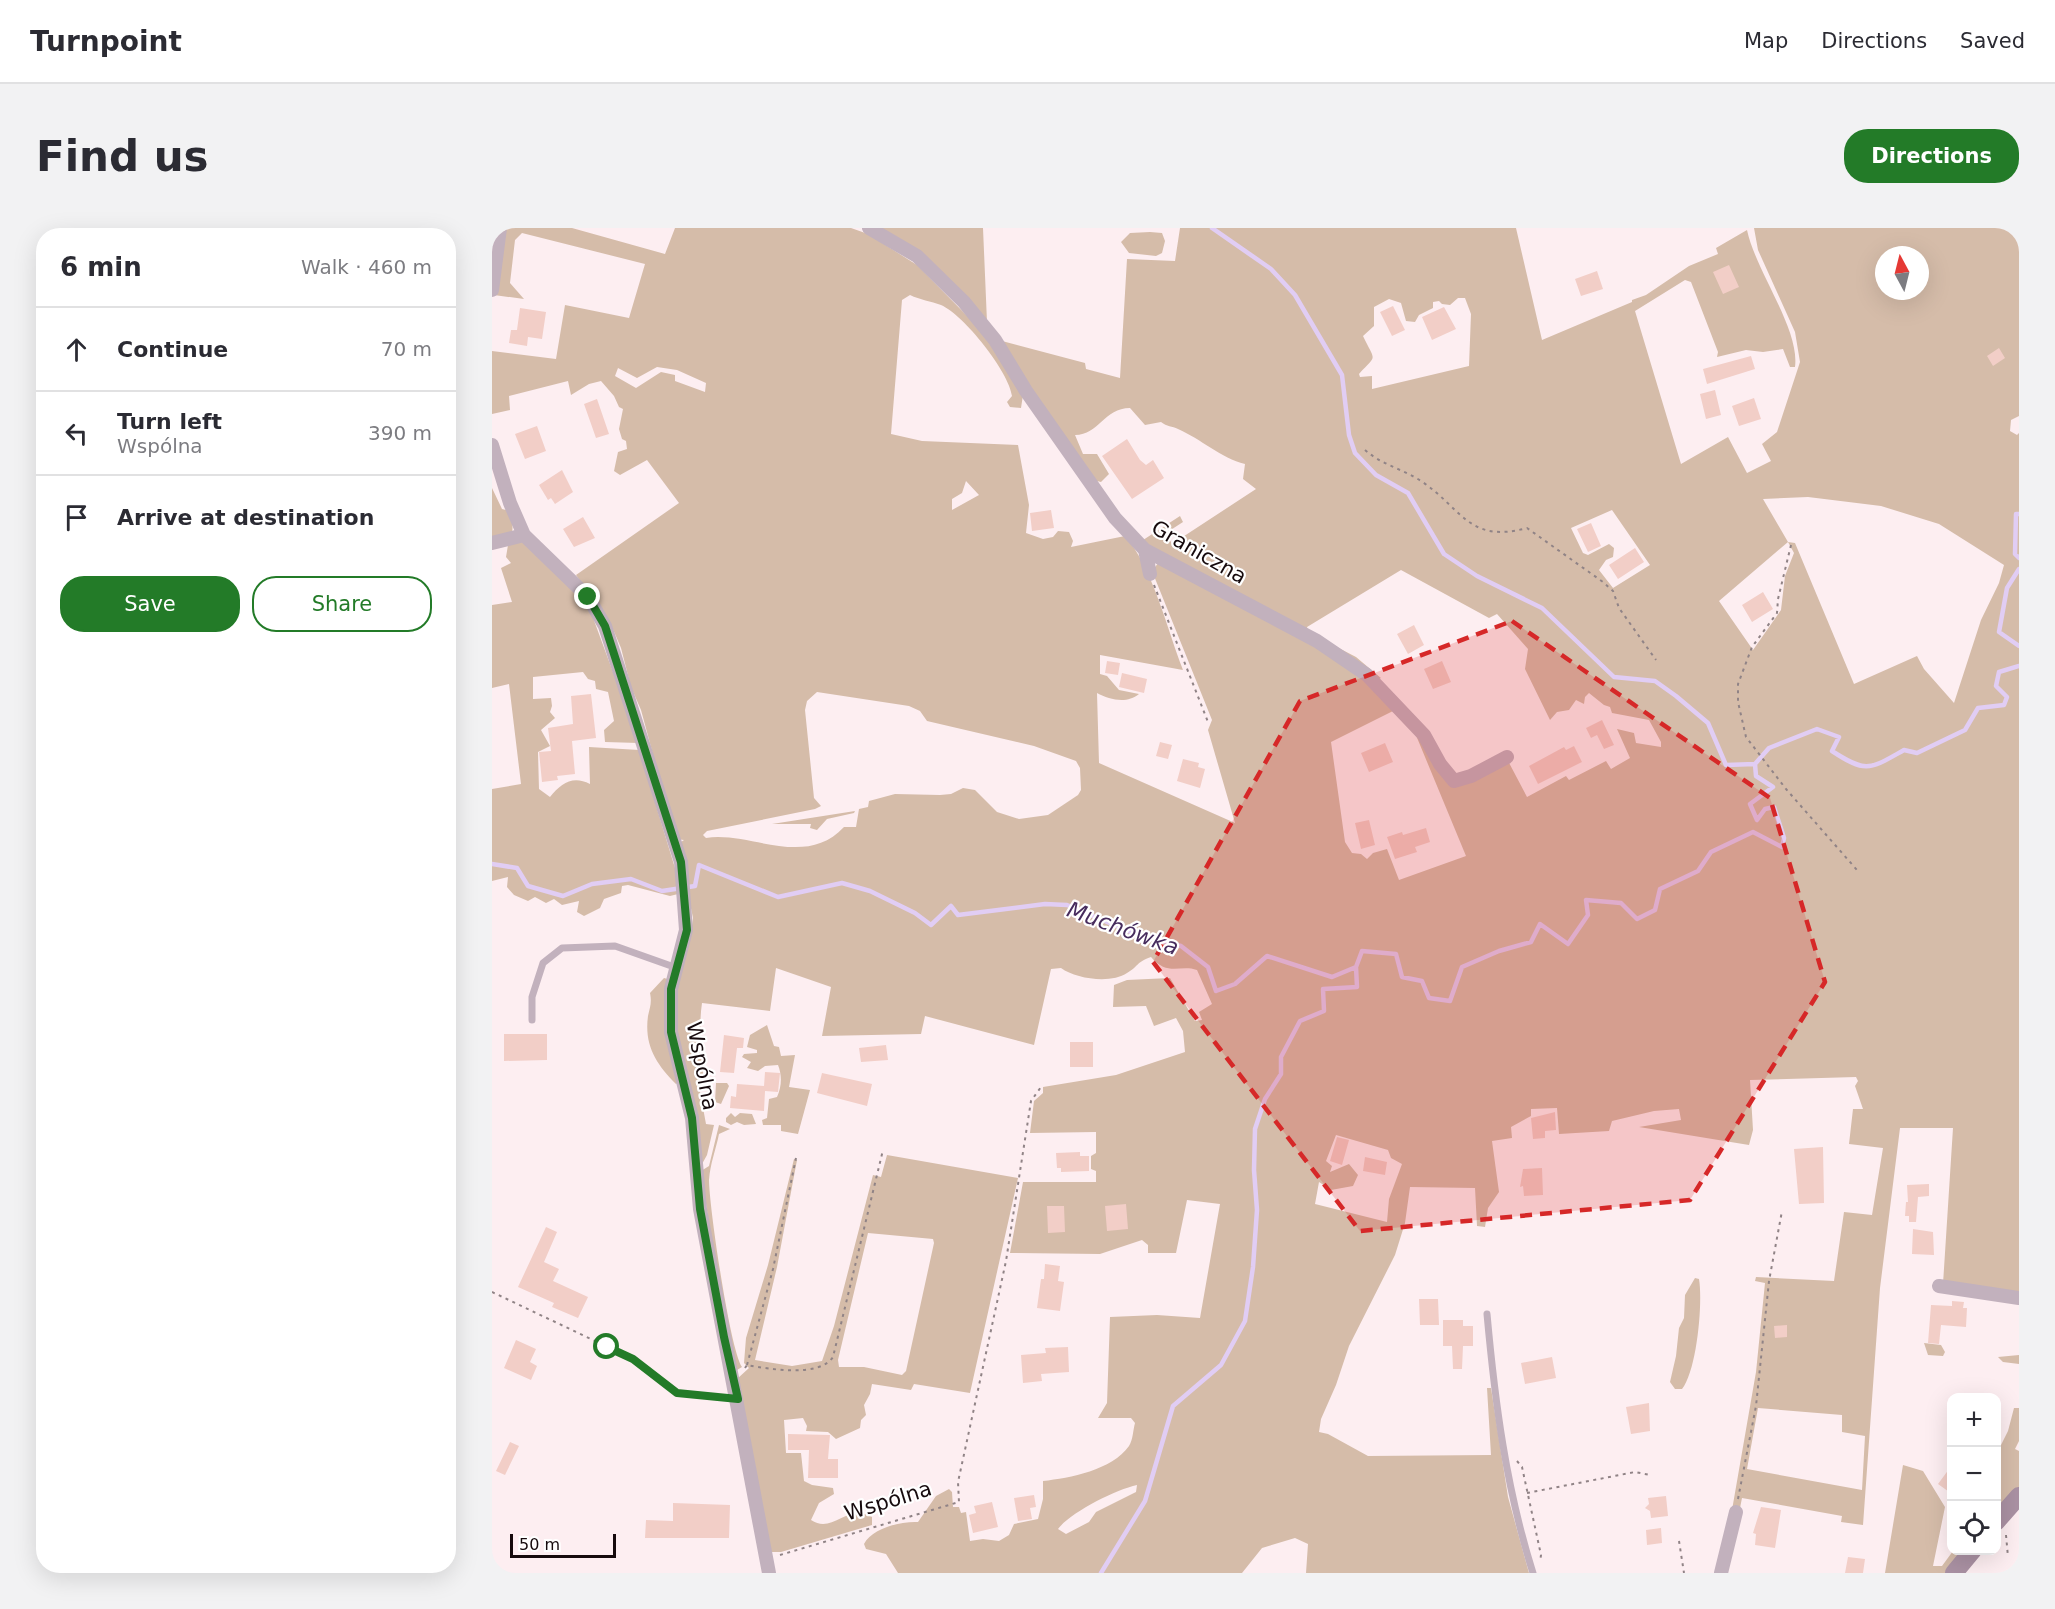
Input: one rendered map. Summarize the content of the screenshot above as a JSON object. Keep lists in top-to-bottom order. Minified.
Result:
{"streets":{"street":["Graniczna","Wspólna"]},"water":["Muchówka"],"scale_bar":"50 m","north":"top","page":{"header":"Turnpoint","nav":["Map","Directions","Saved"],"buttons":["Directions",["Save","Share"]],"title":"Find us","heading":["6 min","Walk · 460 m"],"list":[["Continue","70 m"],["Turn left","Wspólna","390 m"],"Arrive at destination"],"map_buttons":["+","−"],"scale":"50 m"}}
